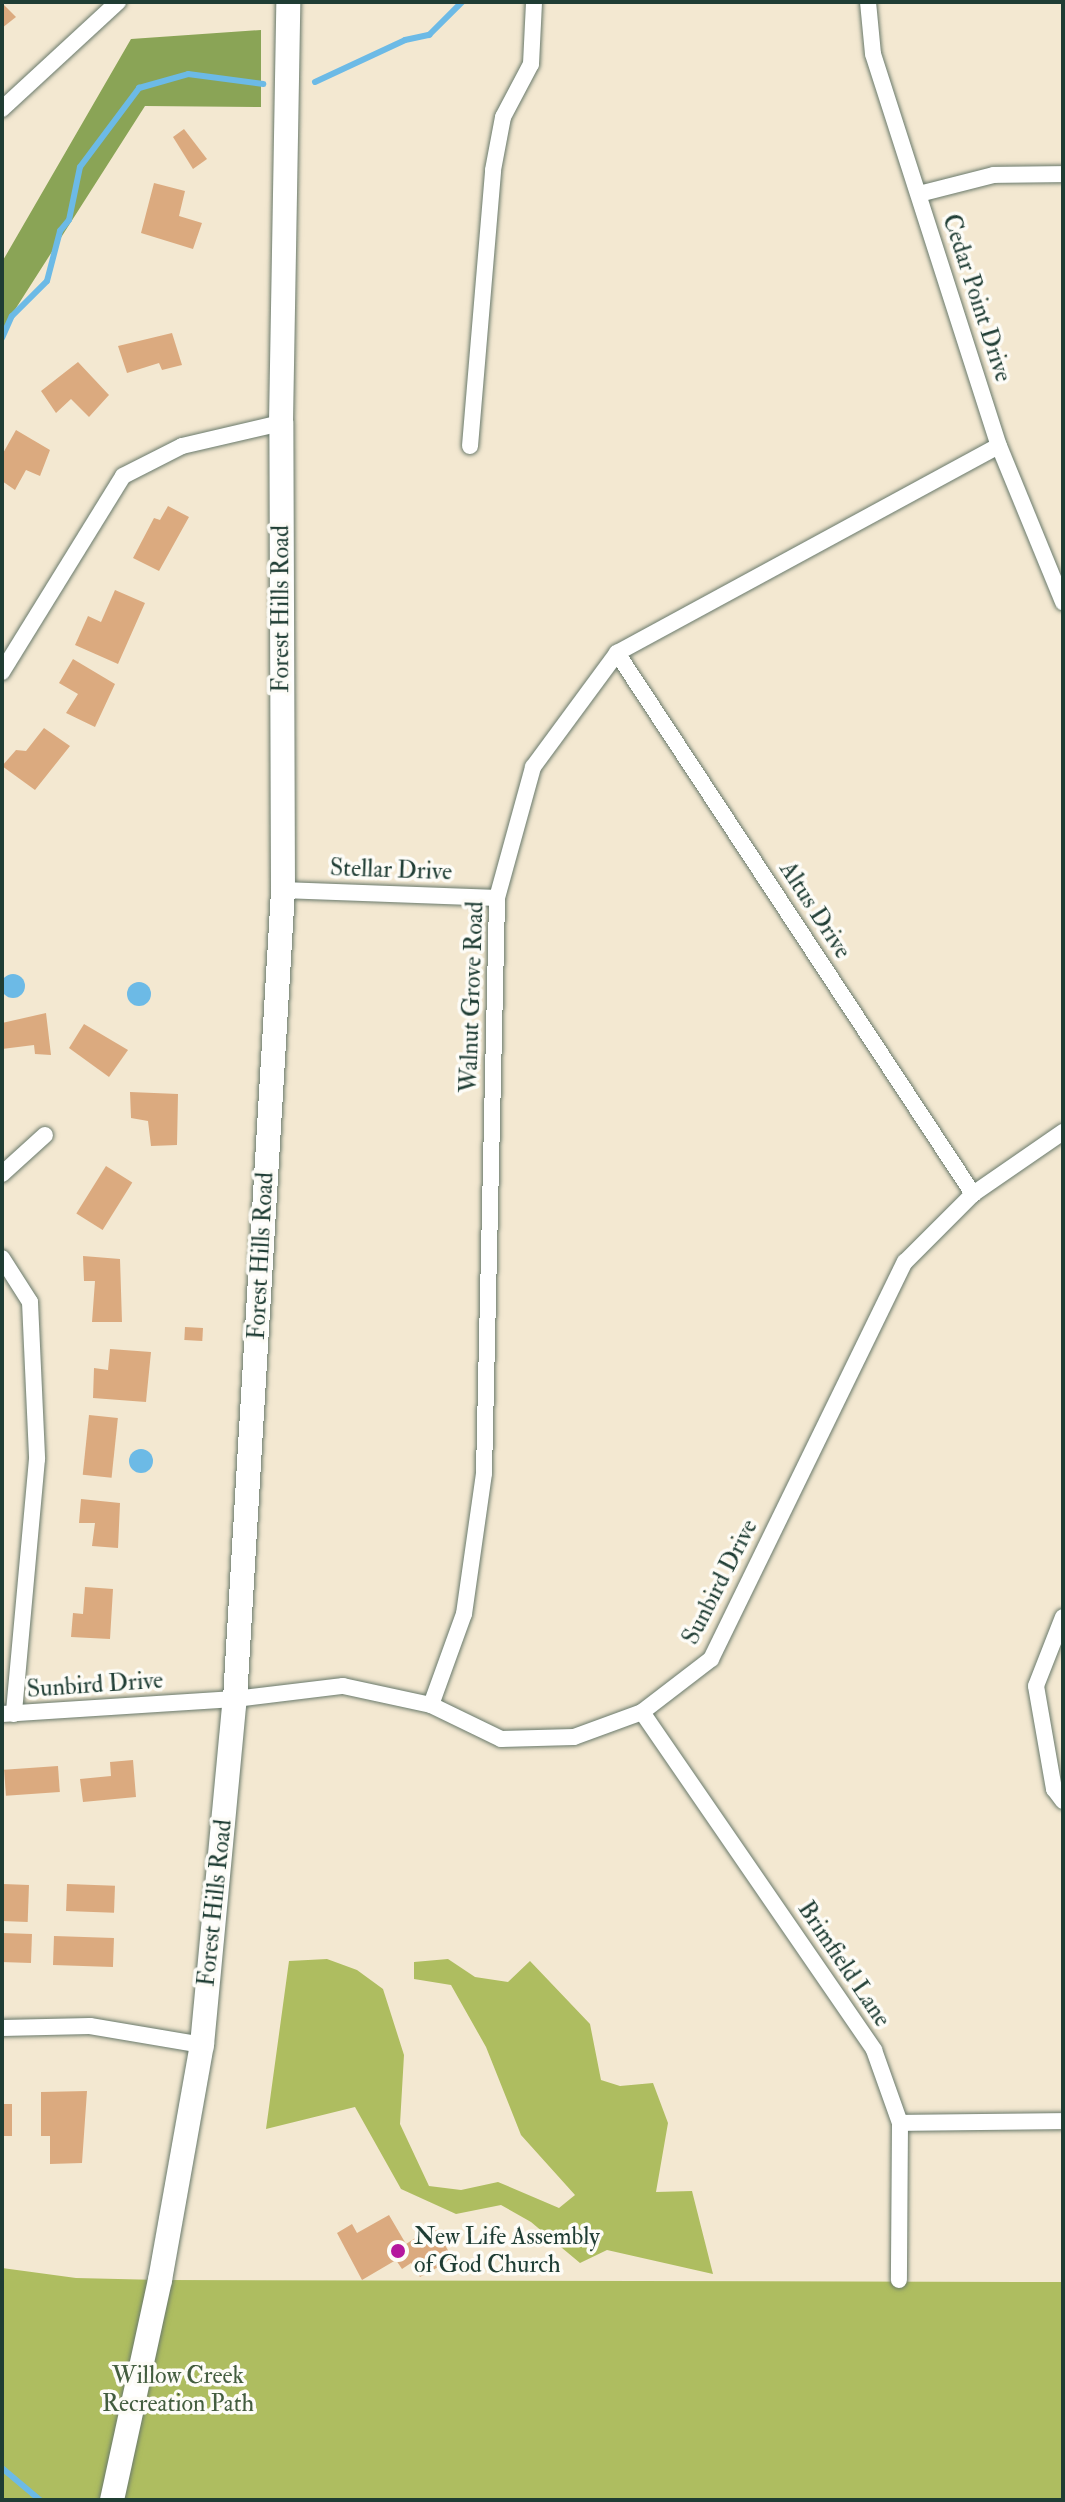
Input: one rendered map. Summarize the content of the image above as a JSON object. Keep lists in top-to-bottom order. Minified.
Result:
{"streets":{"street":["Cedar Point Drive","Forest Hills Road","Stellar Drive","Altus Drive","Walnut Grove Road","Sunbird Drive","Brimfield Lane"]},"crossings":[["Cedar Point Drive","Walnut Grove Road"],["Forest Hills Road","Stellar Drive"],["Forest Hills Road","Sunbird Drive"],["Stellar Drive","Walnut Grove Road"],["Altus Drive","Walnut Grove Road"],["Altus Drive","Sunbird Drive"],["Walnut Grove Road","Sunbird Drive"],["Sunbird Drive","Brimfield Lane"]],"parks":["Willow Creek Recreation Path"],"places":["New Life Assembly of God Church"]}
